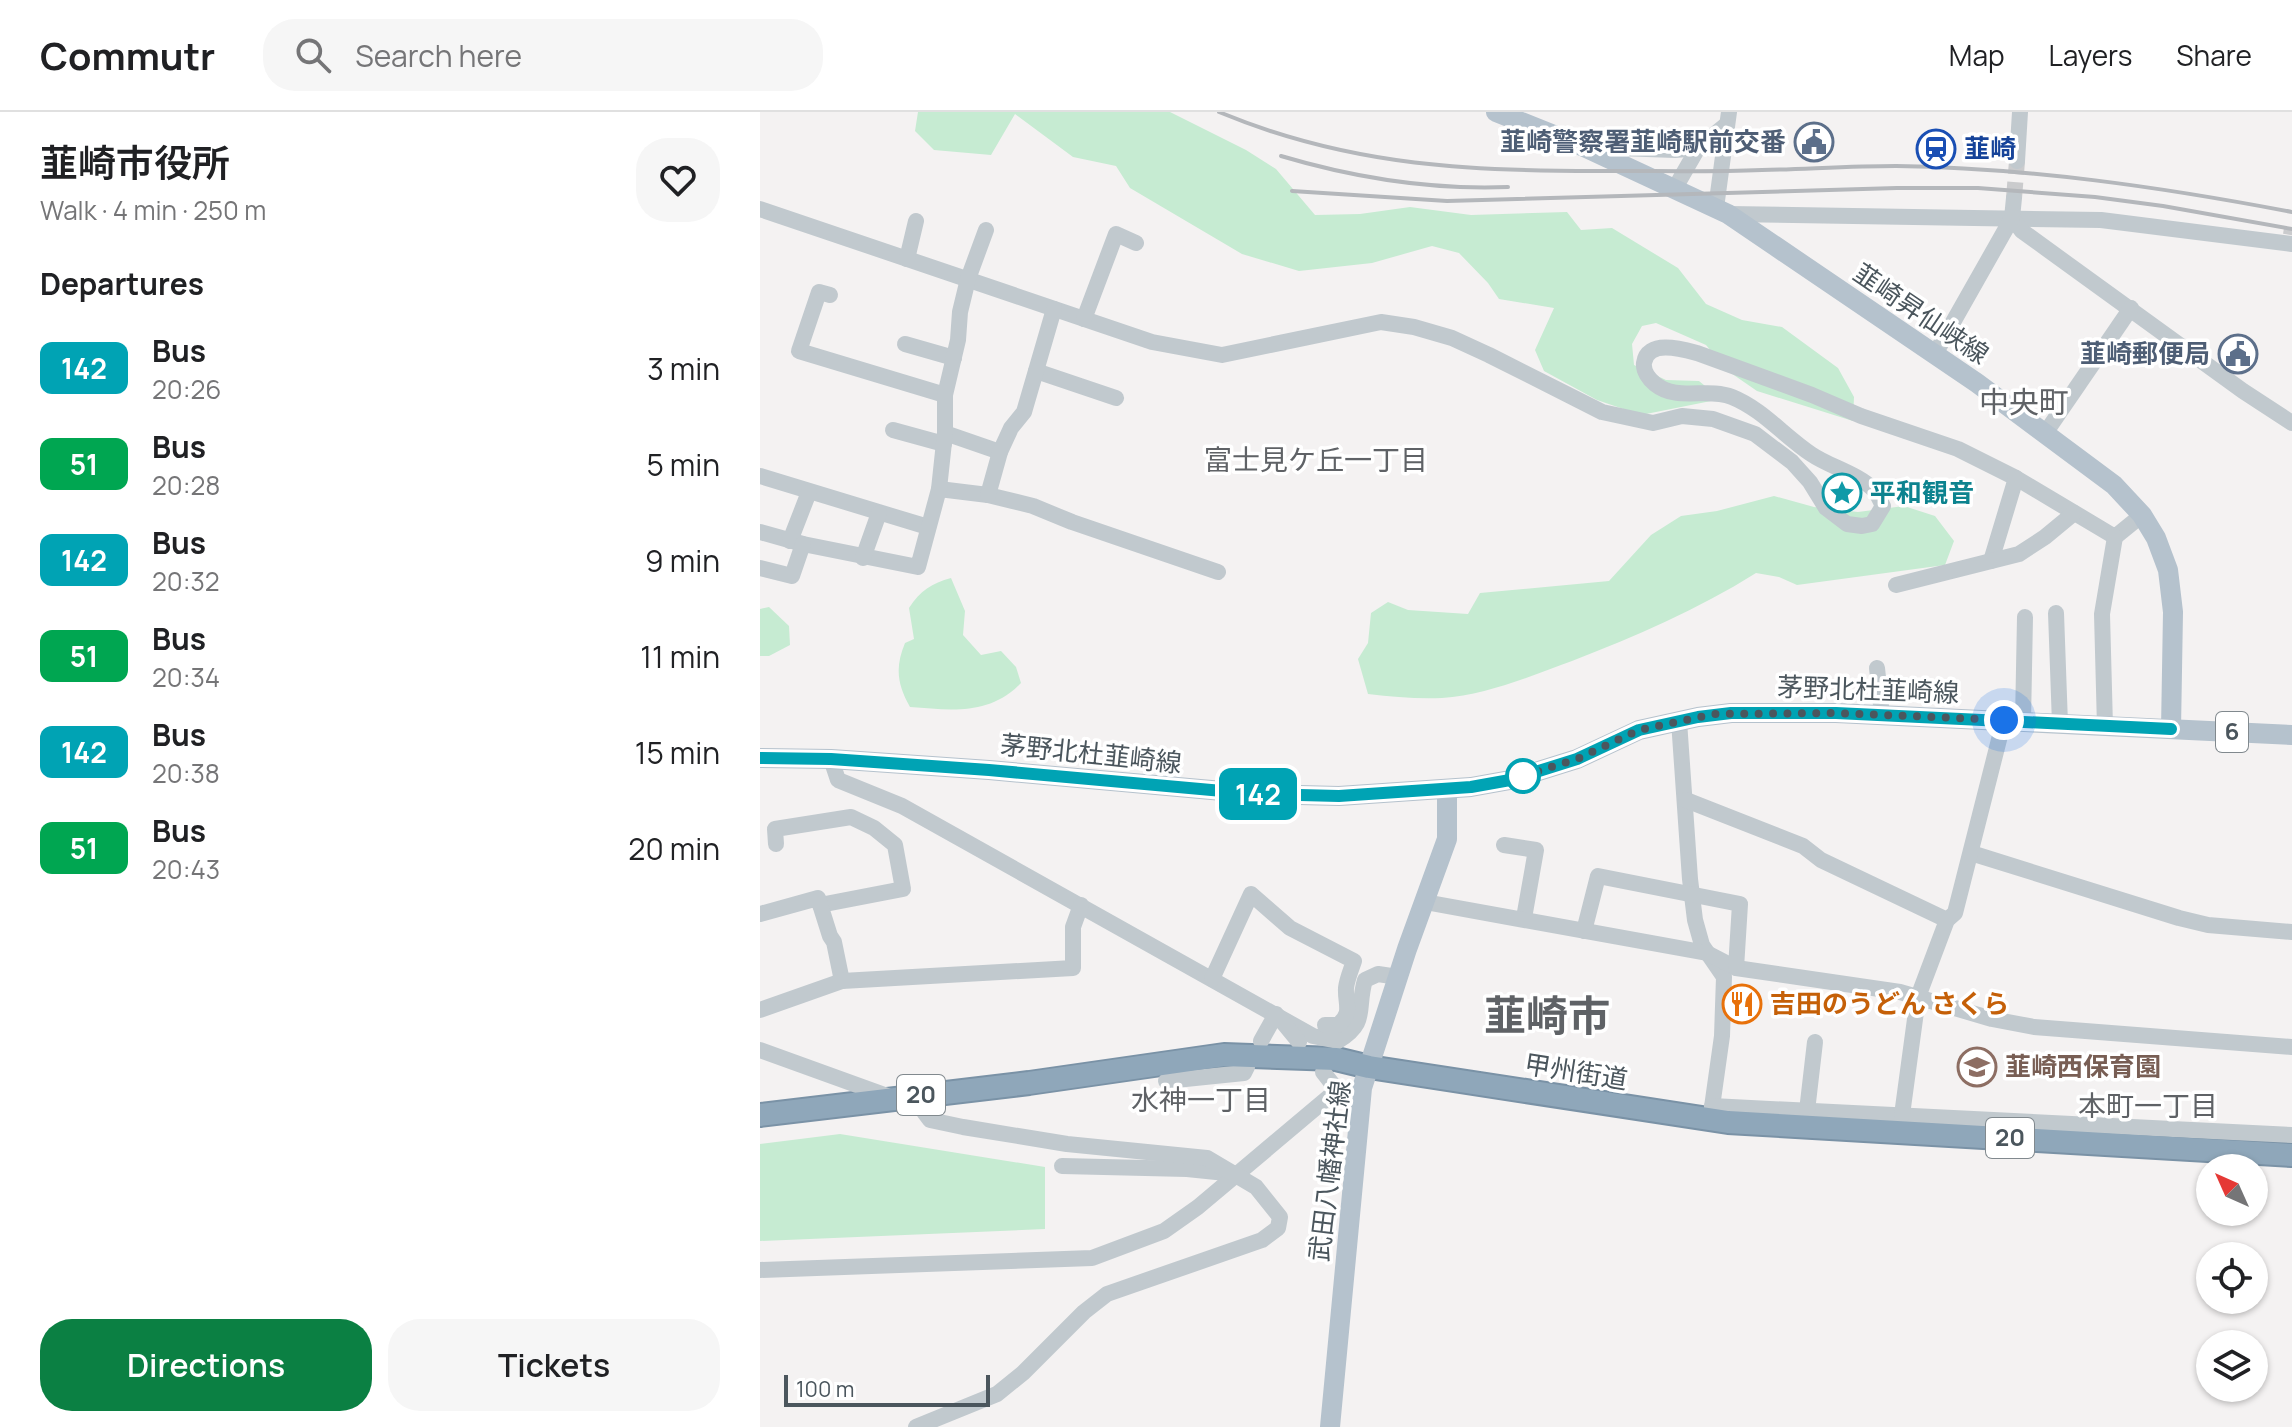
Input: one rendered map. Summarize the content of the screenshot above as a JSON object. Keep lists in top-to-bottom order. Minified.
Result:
{"streets":{"highway":["甲州街道","20"],"main road":["韮崎昇仙峡線","茅野北杜韮崎線","6","武田八幡神社線"]},"crossings":[["韮崎昇仙峡線","茅野北杜韮崎線"],["韮崎昇仙峡線","6"],["茅野北杜韮崎線","6"],["茅野北杜韮崎線","武田八幡神社線"],["甲州街道","武田八幡神社線"]],"districts":["中央町","富士見ケ丘一丁目","韮崎市","水神一丁目","本町一丁目"],"places":{"public building":["韮崎警察署韮崎駅前交番","韮崎郵便局"],"station":["韮崎"],"place":["平和観音"],"restaurant":["吉田のうどん さくら"],"school or university":["韮崎西保育園"]},"lines":["bus line 142"],"scale_bar":"100 m","north":"top left","page":{"header":"Commutr","search":"Search here","nav":["Map","Layers","Share"],"heading":[["韮崎市役所","Walk · 4 min · 250 m"],"Departures"],"on_map":"142","list":[{"mark":"142","name":"Bus","note":"20:26","value":"3 min"},{"mark":"51","name":"Bus","note":"20:28","value":"5 min"},{"mark":"142","name":"Bus","note":"20:32","value":"9 min"},{"mark":"51","name":"Bus","note":"20:34","value":"11 min"},{"mark":"142","name":"Bus","note":"20:38","value":"15 min"},{"mark":"51","name":"Bus","note":"20:43","value":"20 min"}],"buttons":["Directions","Tickets"],"scale":"100 m"}}
